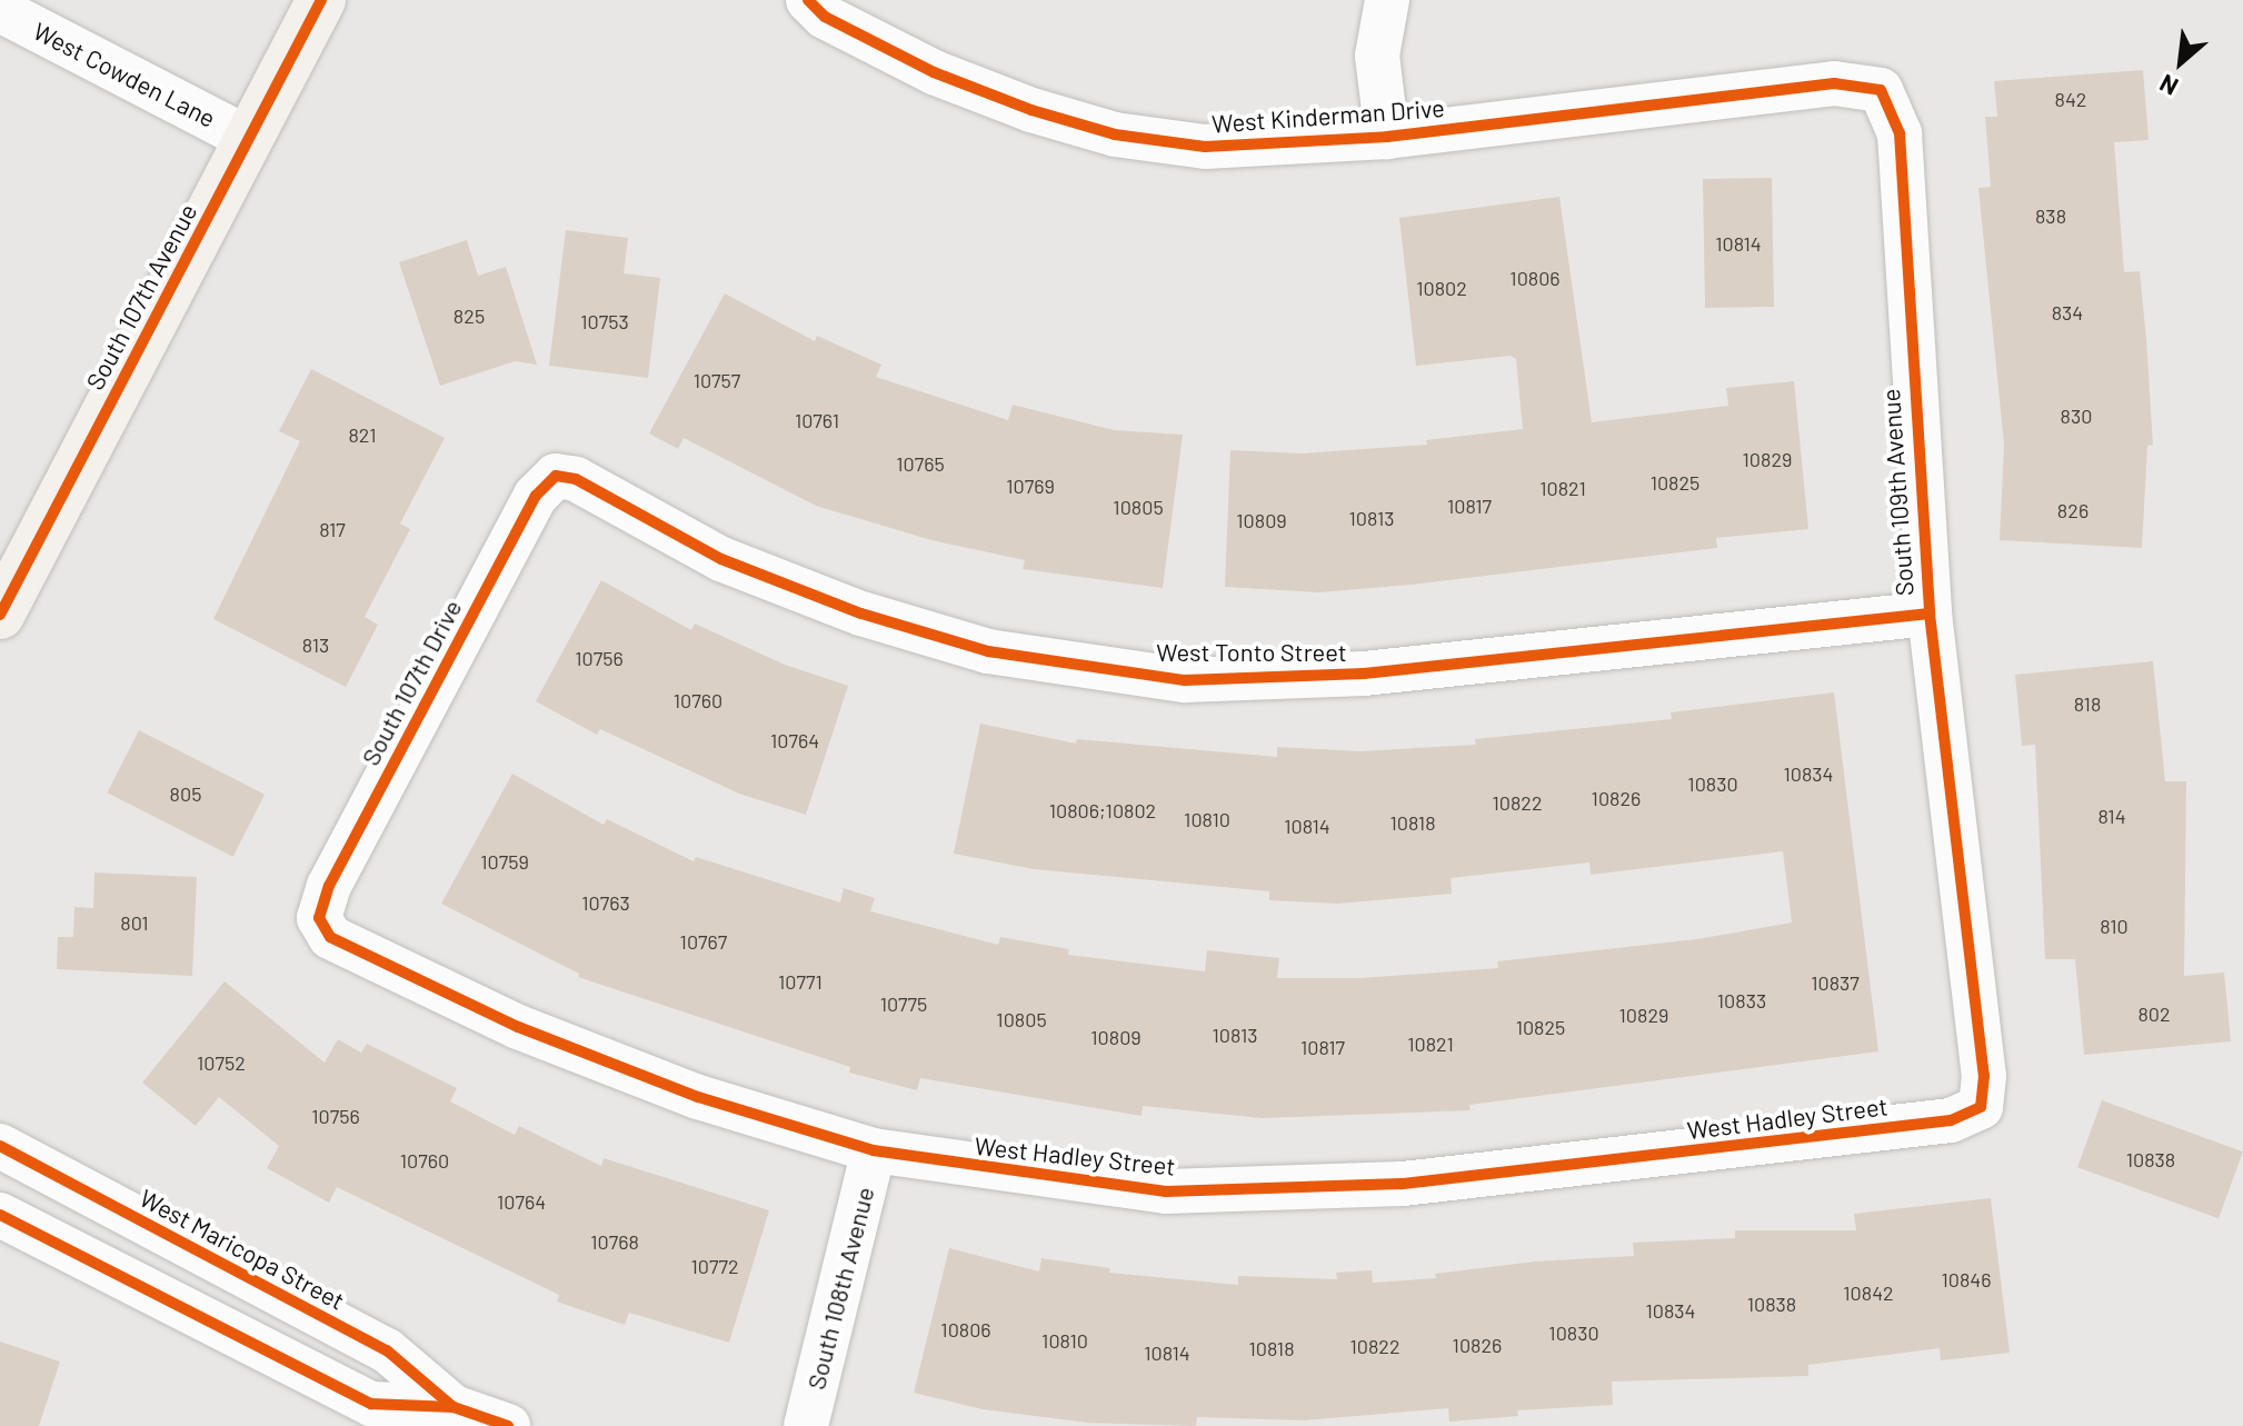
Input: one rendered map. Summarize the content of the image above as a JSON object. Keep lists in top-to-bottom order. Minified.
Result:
{"streets":{"main road":["South 107th Avenue"],"street":["West Cowden Lane","West Kinderman Drive","South 109th Avenue","West Tonto Street","South 107th Drive","West Hadley Street","West Maricopa Street","South 108th Avenue"]},"crossings":[["West Cowden Lane","South 107th Avenue"],["West Kinderman Drive","South 109th Avenue"],["South 109th Avenue","West Tonto Street"],["South 109th Avenue","West Hadley Street"],["West Tonto Street","South 107th Drive"],["South 107th Drive","West Hadley Street"],["West Hadley Street","South 108th Avenue"]],"house_numbers":["842","838","10814","10806","10802","834","825","10753","10757","830","10761","821","10829","10765","10825","10769","10821","10817","10805","826","10813","10809","817","813","10756","10760","818","10764","10834","10830","805","10826","10822","10806;10802","814","10810","10818","10814","10759","10763","801","810","10767","10771","10837","10833","10775","802","10829","10805","10825","10813","10809","10821","10817","10752","10756","10838","10760","10764","10768","10772","10846","10842","10838","10834","10806","10830","10810","10826","10822","10818","10814"],"north":"bottom left"}
